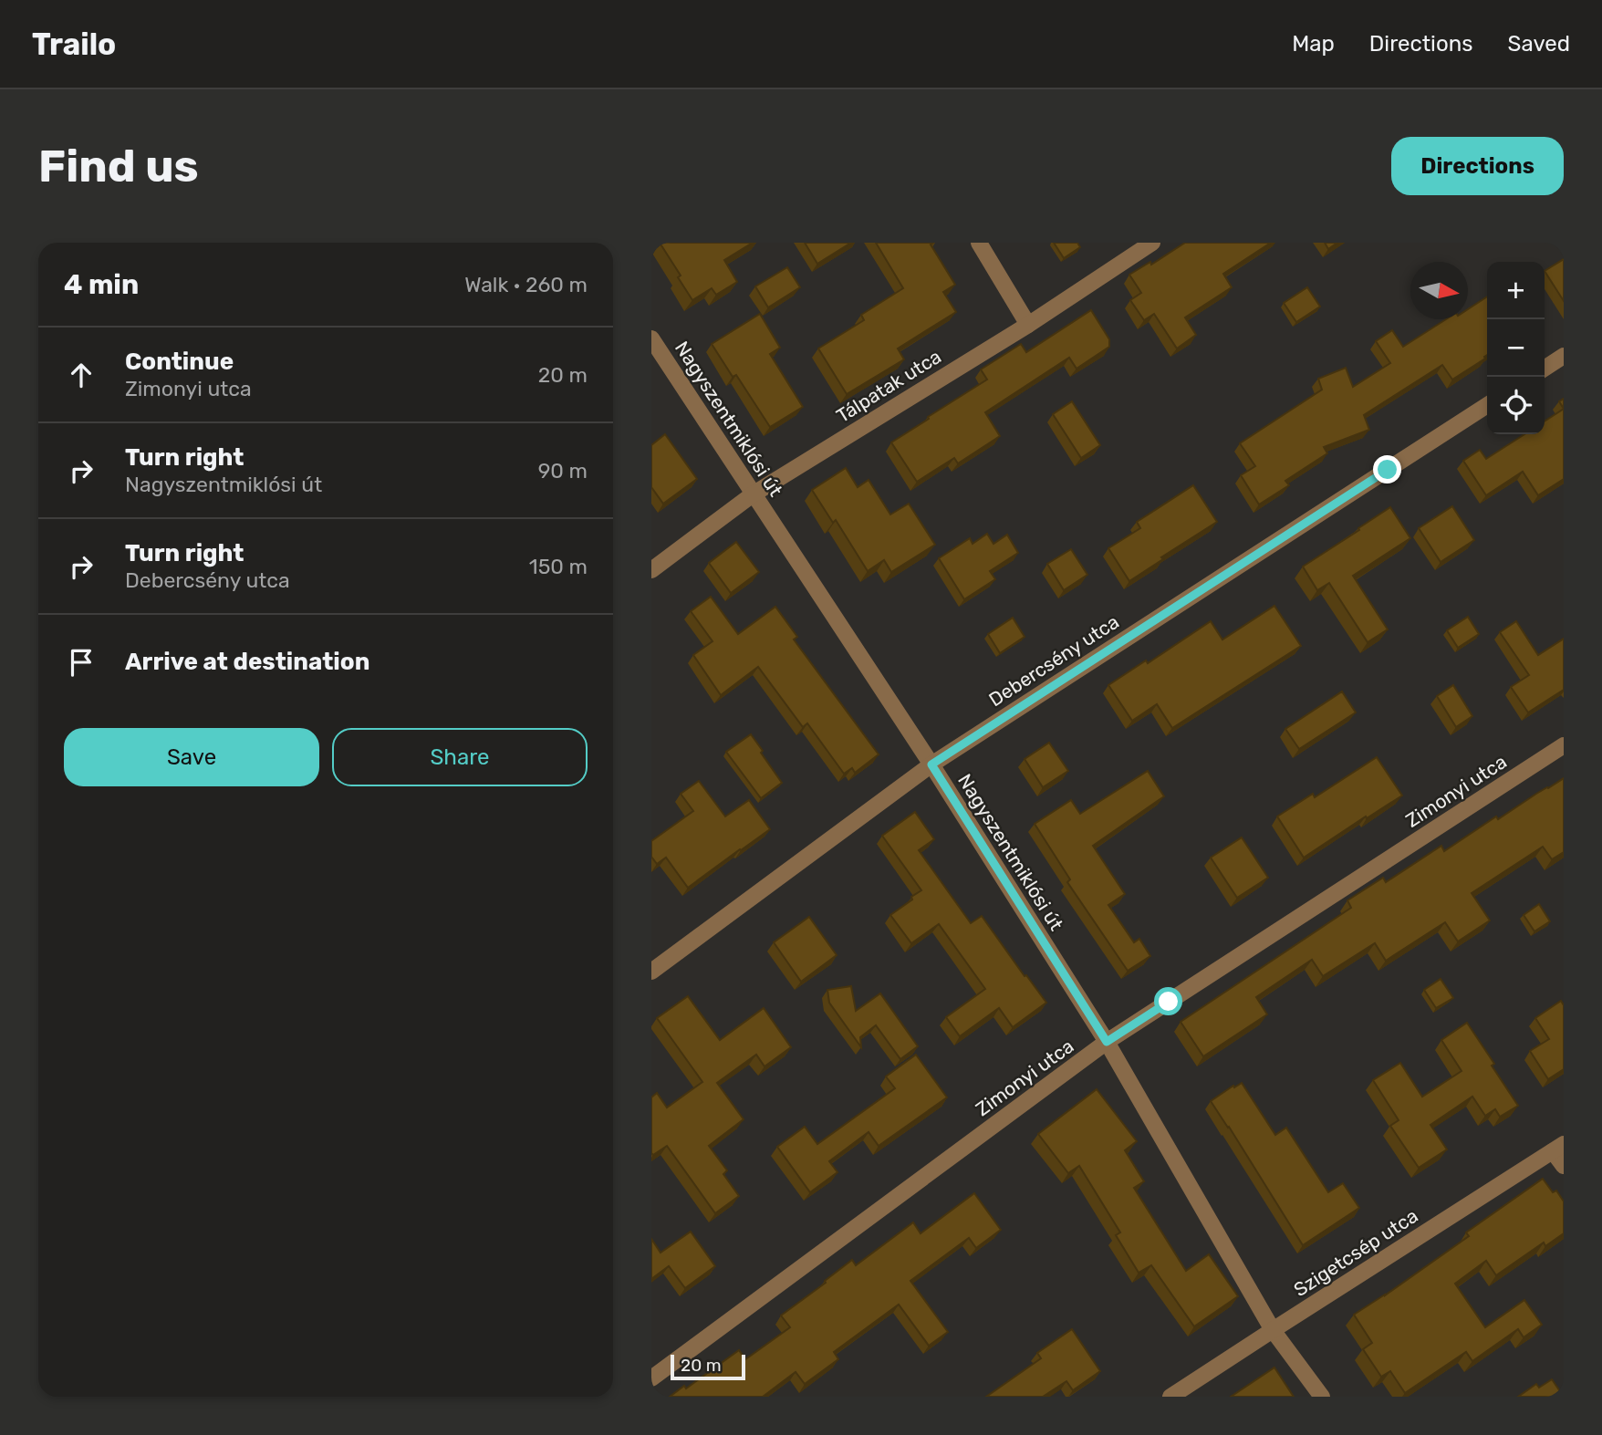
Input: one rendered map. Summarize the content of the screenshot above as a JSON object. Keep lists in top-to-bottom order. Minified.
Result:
{"streets":{"street":["Tálpatak utca","Nagyszentmiklósi út","Debercsény utca","Zimonyi utca","Szigetcsép utca"]},"crossings":[["Tálpatak utca","Nagyszentmiklósi út"],["Nagyszentmiklósi út","Debercsény utca"],["Nagyszentmiklósi út","Zimonyi utca"],["Nagyszentmiklósi út","Szigetcsép utca"]],"scale_bar":"20 m","north":"right","page":{"header":"Trailo","nav":["Map","Directions","Saved"],"buttons":["Directions",["Save","Share"]],"title":"Find us","heading":["4 min","Walk · 260 m"],"map_buttons":["+","−"],"list":[["Continue","Zimonyi utca","20 m"],["Turn right","Nagyszentmiklósi út","90 m"],["Turn right","Debercsény utca","150 m"],"Arrive at destination"],"scale":"20 m"}}
